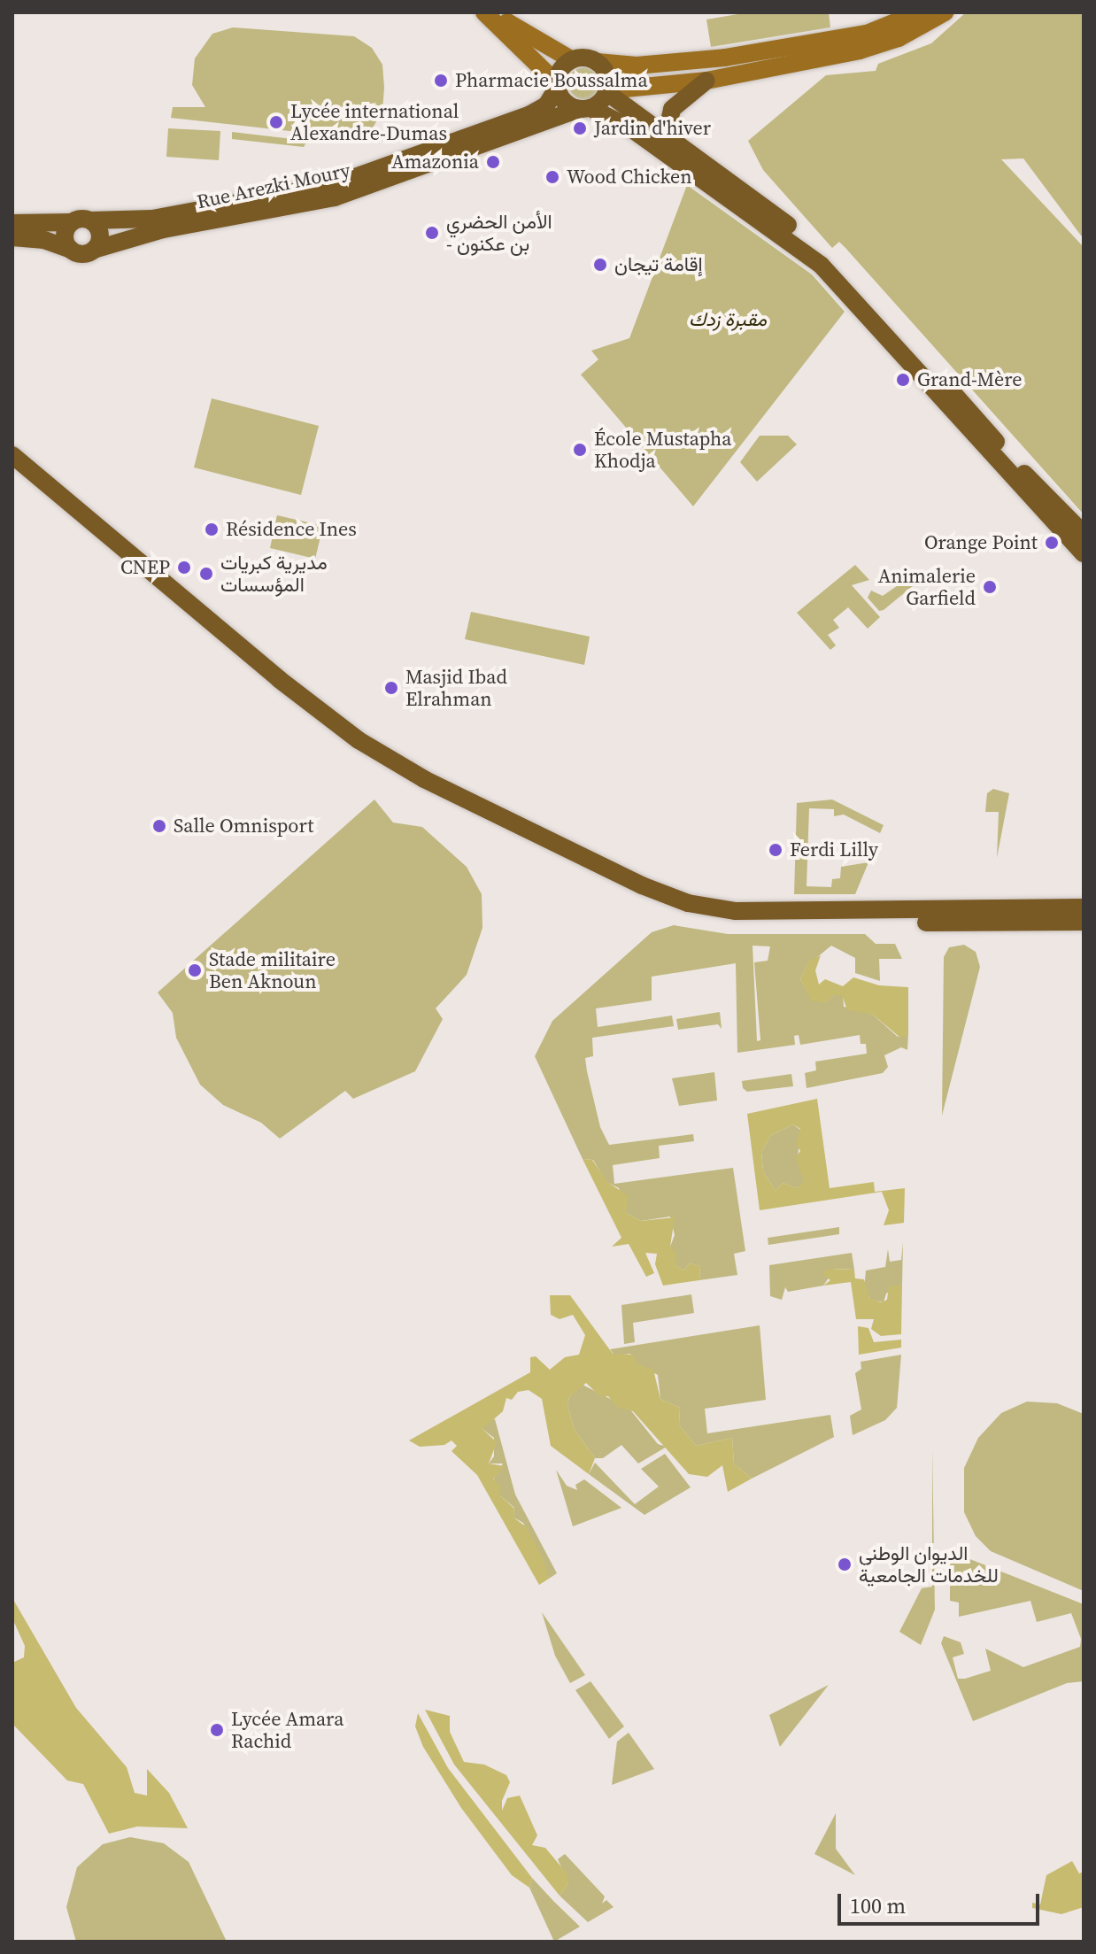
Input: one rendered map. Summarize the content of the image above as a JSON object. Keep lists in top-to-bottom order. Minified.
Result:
{"streets":{"main road":["Rue Arezki Moury"]},"parks":["مقبرة زدك"],"places":["Pharmacie Boussalma","Lycée international Alexandre-Dumas","Jardin d'hiver","Amazonia","Wood Chicken","الأمن الحضري - بن عكنون","إقامة تيجان","Grand-Mère","École Mustapha Khodja","Résidence Ines","Orange Point","CNEP","مديرية كبريات المؤسسات","Animalerie Garfield","Masjid Ibad Elrahman","Salle Omnisport","Ferdi Lilly","Stade militaire Ben Aknoun","الديوان الوطني للخدمات الجامعية","Lycée Amara Rachid"],"scale_bar":"100 m"}
